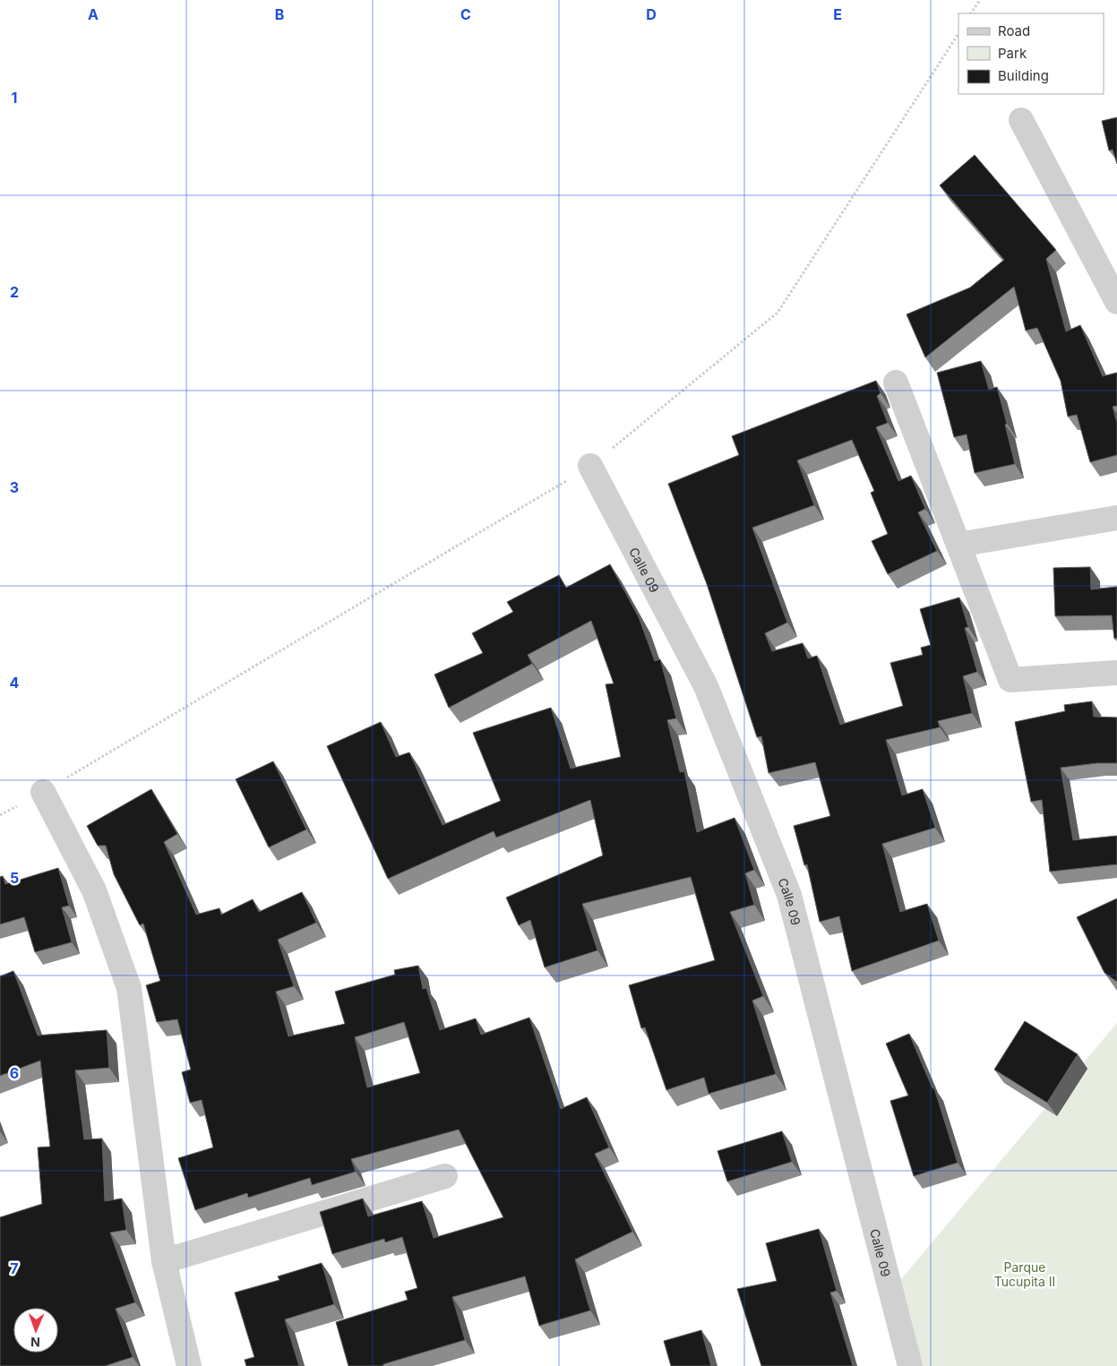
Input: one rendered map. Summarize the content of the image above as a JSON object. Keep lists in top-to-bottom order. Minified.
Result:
{"streets":{"street":["Calle 09"]},"parks":["Parque Tucupita II"],"legend":["Road","Park","Building"],"north":"bottom","grid":{"columns":["A","B","C","D","E"],"rows":["1","2","3","4","5","6","7"]}}
